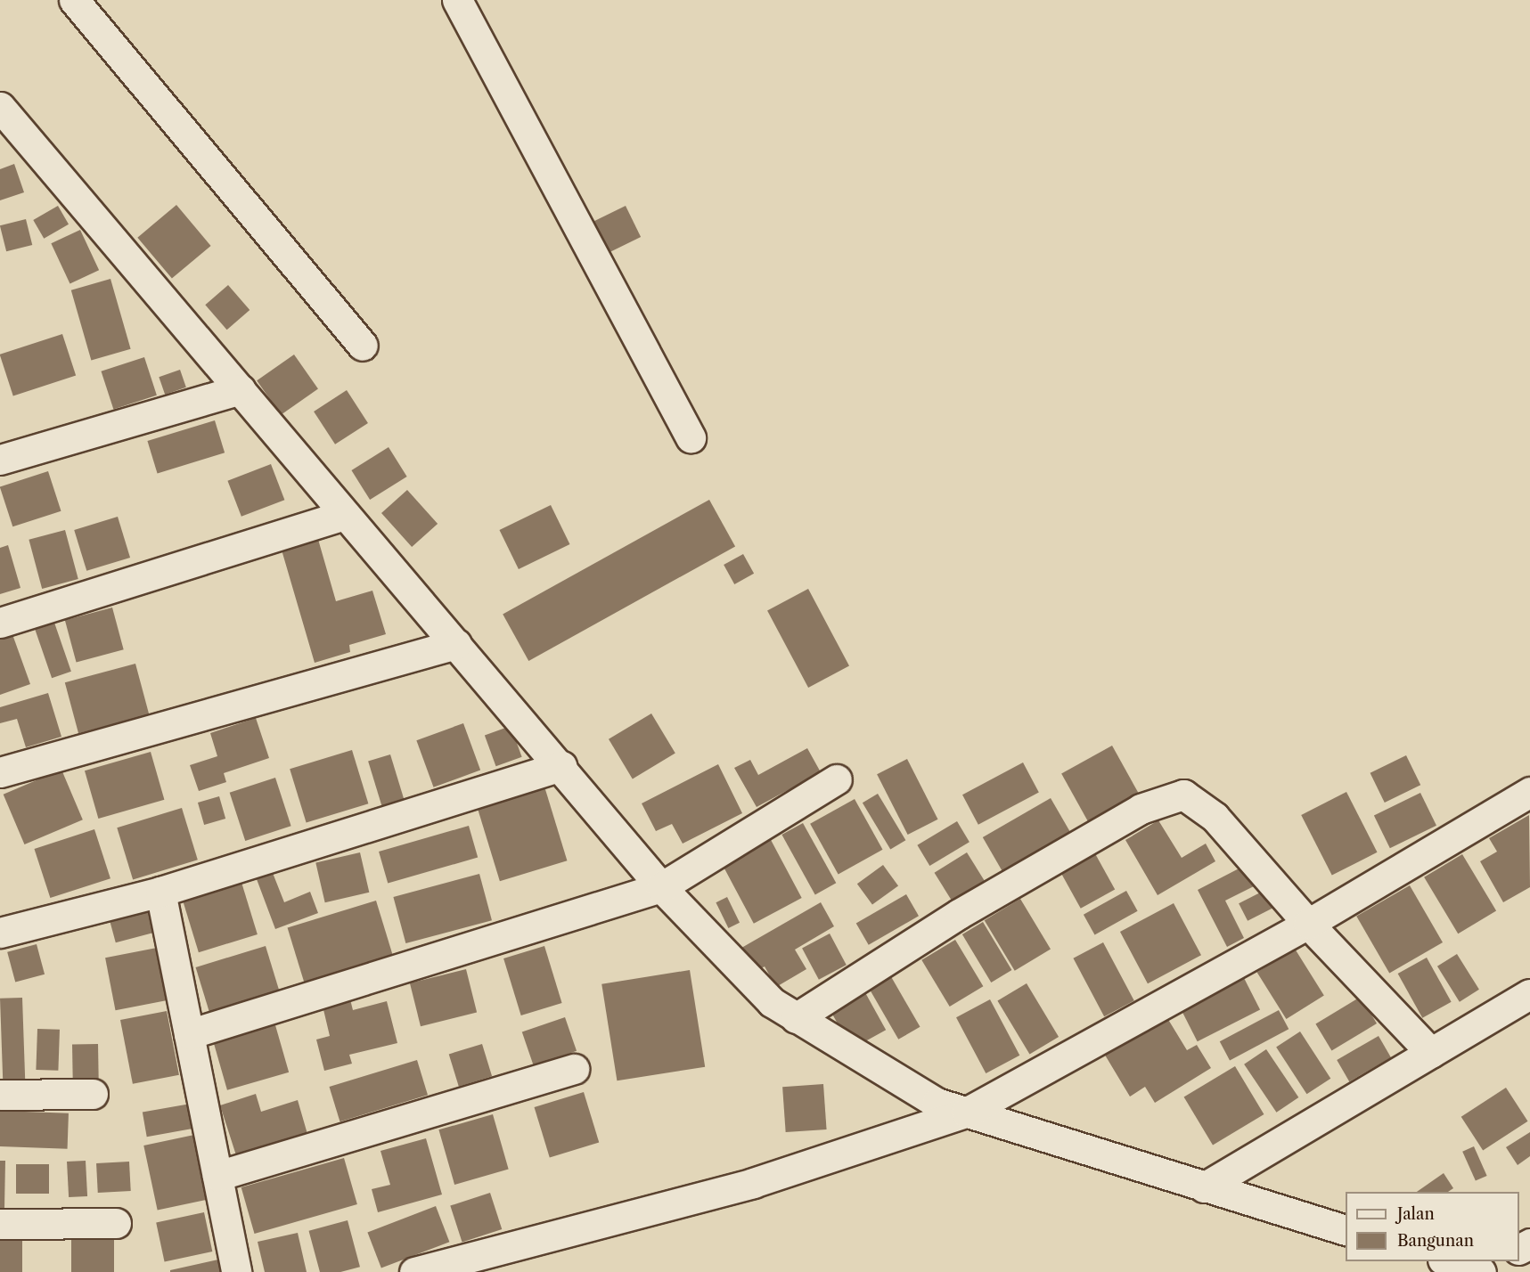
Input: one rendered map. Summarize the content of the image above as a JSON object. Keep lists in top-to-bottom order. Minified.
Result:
{"legend":["Jalan","Bangunan"]}
